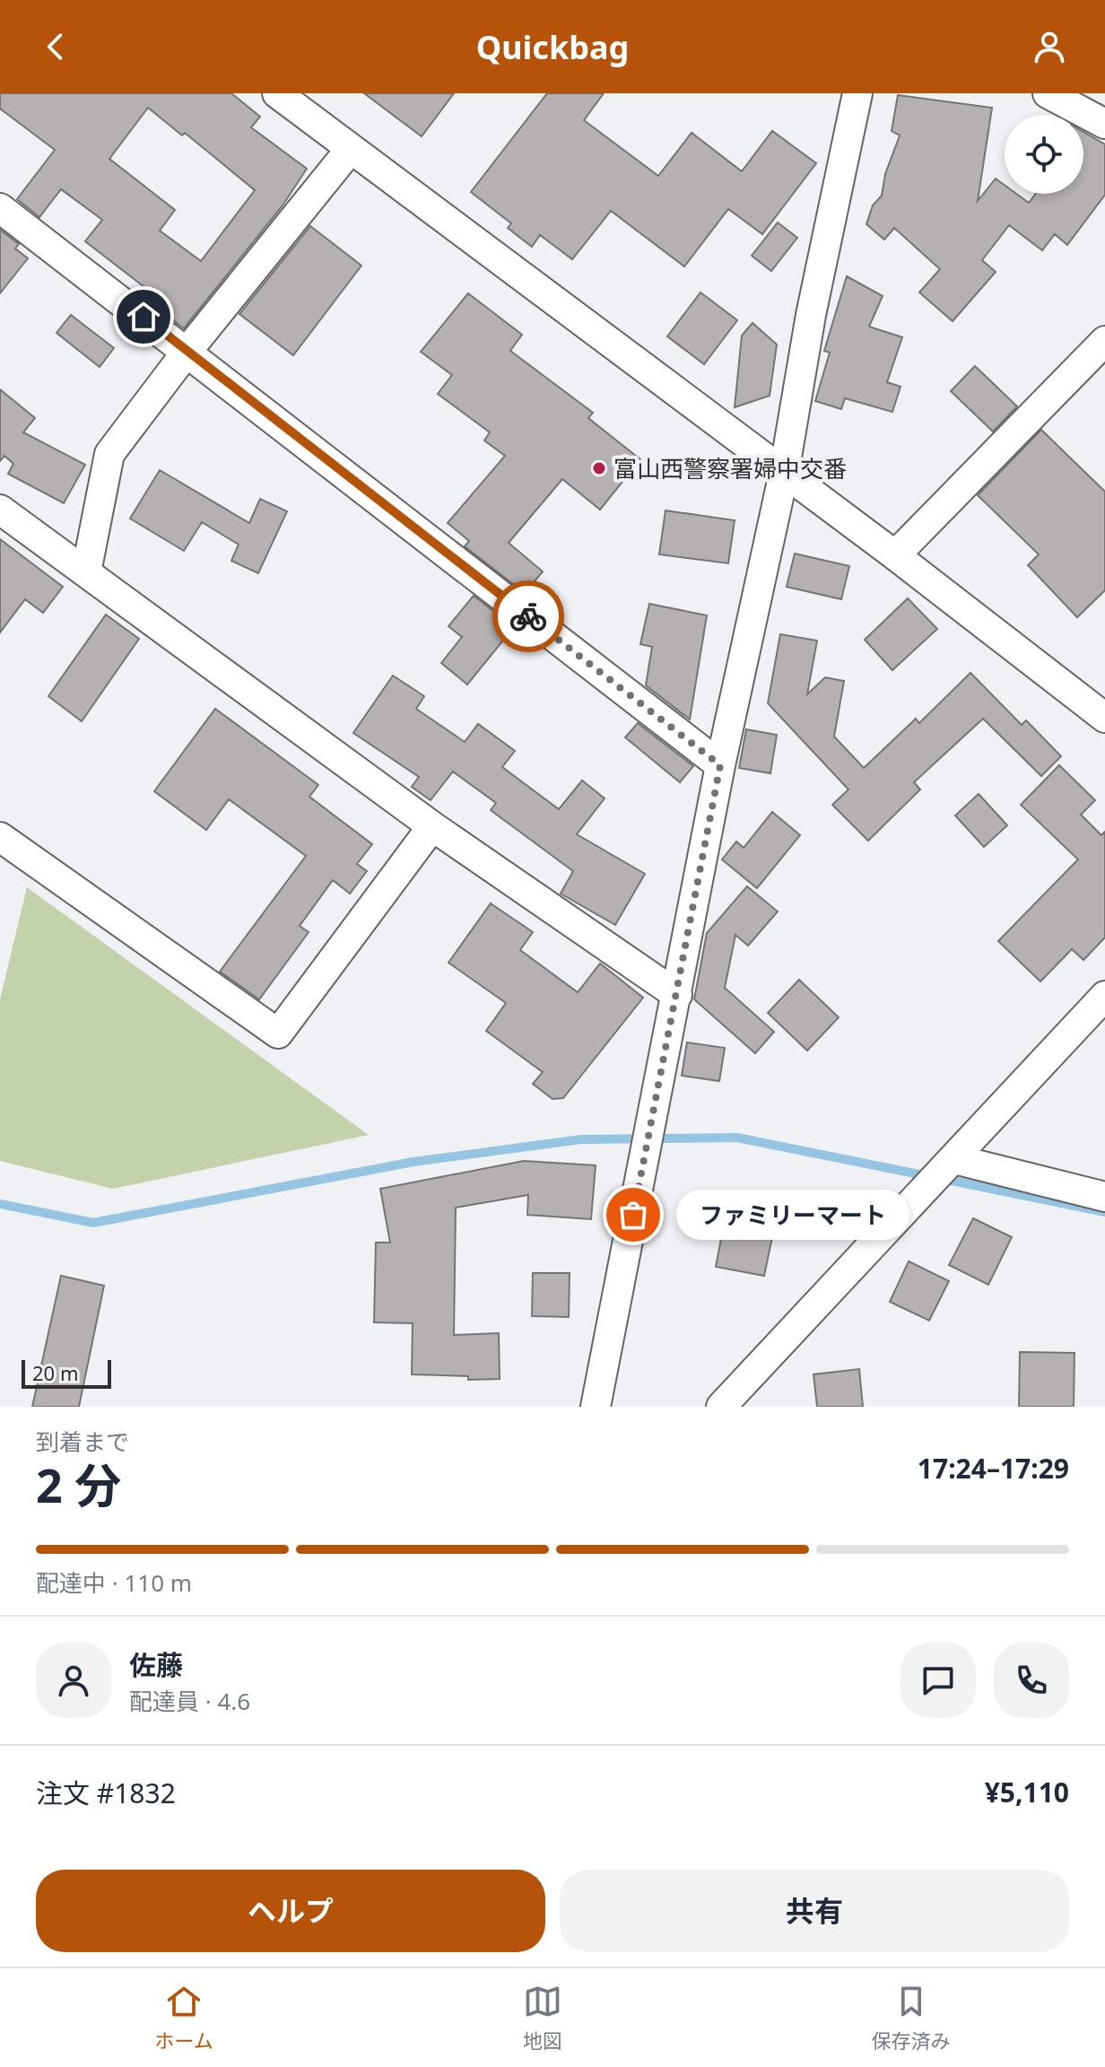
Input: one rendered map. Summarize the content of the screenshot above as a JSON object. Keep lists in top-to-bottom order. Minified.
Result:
{"places":["富山西警察署婦中交番","ファミリーマート"],"scale_bar":"20 m","page":{"header":"Quickbag","bubble":"ファミリーマート","scale":"20 m","heading":["2 分","到着まで","17:24–17:29"],"panel":["佐藤","配達員 · 4.6","注文 #1832","¥5,110"],"bar":"配達中 · 110 m","buttons":["ヘルプ","共有"],"tabs":["ホーム","地図","保存済み"]}}
